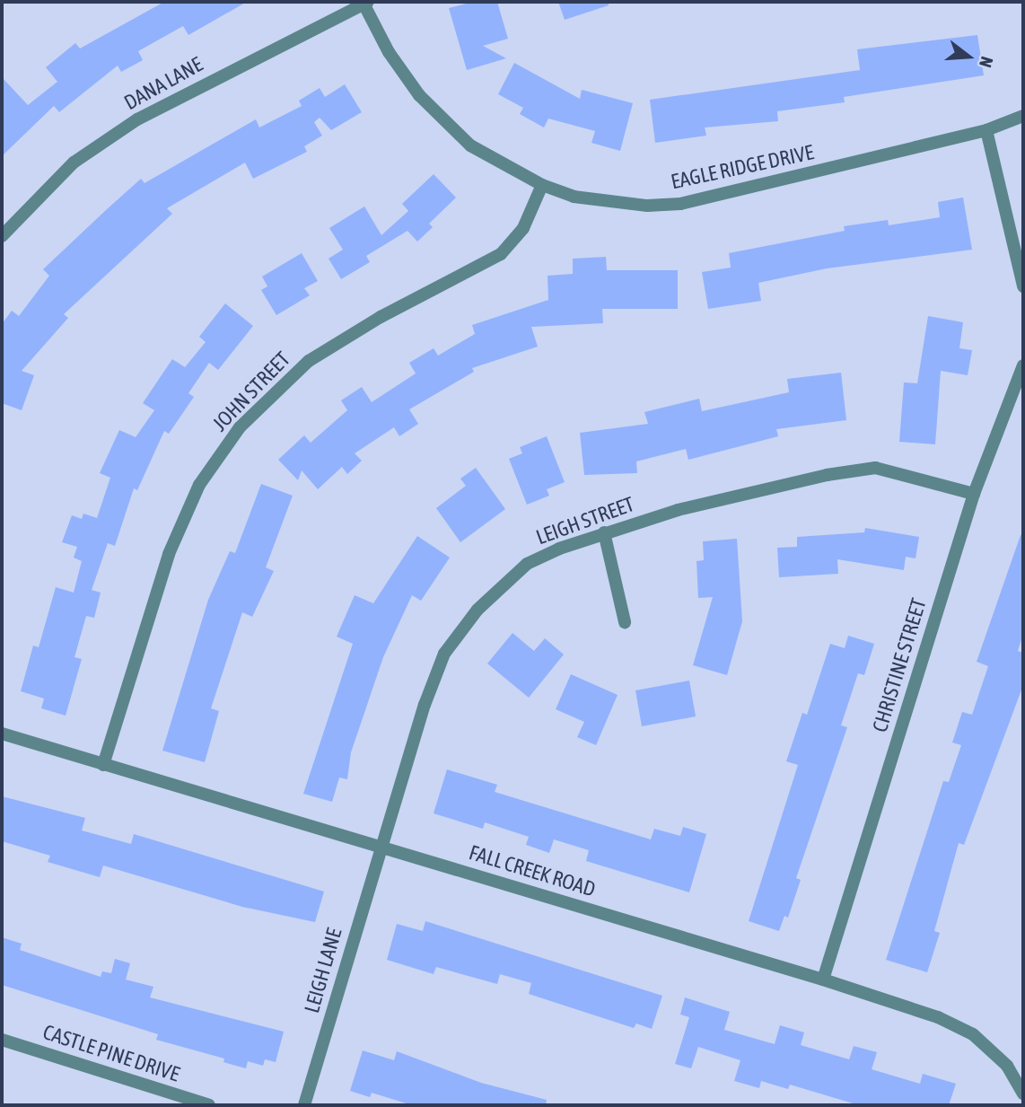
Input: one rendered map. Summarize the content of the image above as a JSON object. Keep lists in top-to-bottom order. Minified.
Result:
{"streets":{"street":["DANA LANE","EAGLE RIDGE DRIVE","JOHN STREET","LEIGH STREET","CHRISTINE STREET","FALL CREEK ROAD","LEIGH LANE","CASTLE PINE DRIVE"]},"crossings":[["DANA LANE","EAGLE RIDGE DRIVE"],["EAGLE RIDGE DRIVE","JOHN STREET"],["JOHN STREET","FALL CREEK ROAD"],["LEIGH STREET","CHRISTINE STREET"],["LEIGH STREET","FALL CREEK ROAD"],["LEIGH STREET","LEIGH LANE"],["CHRISTINE STREET","FALL CREEK ROAD"],["FALL CREEK ROAD","LEIGH LANE"]],"north":"right"}
